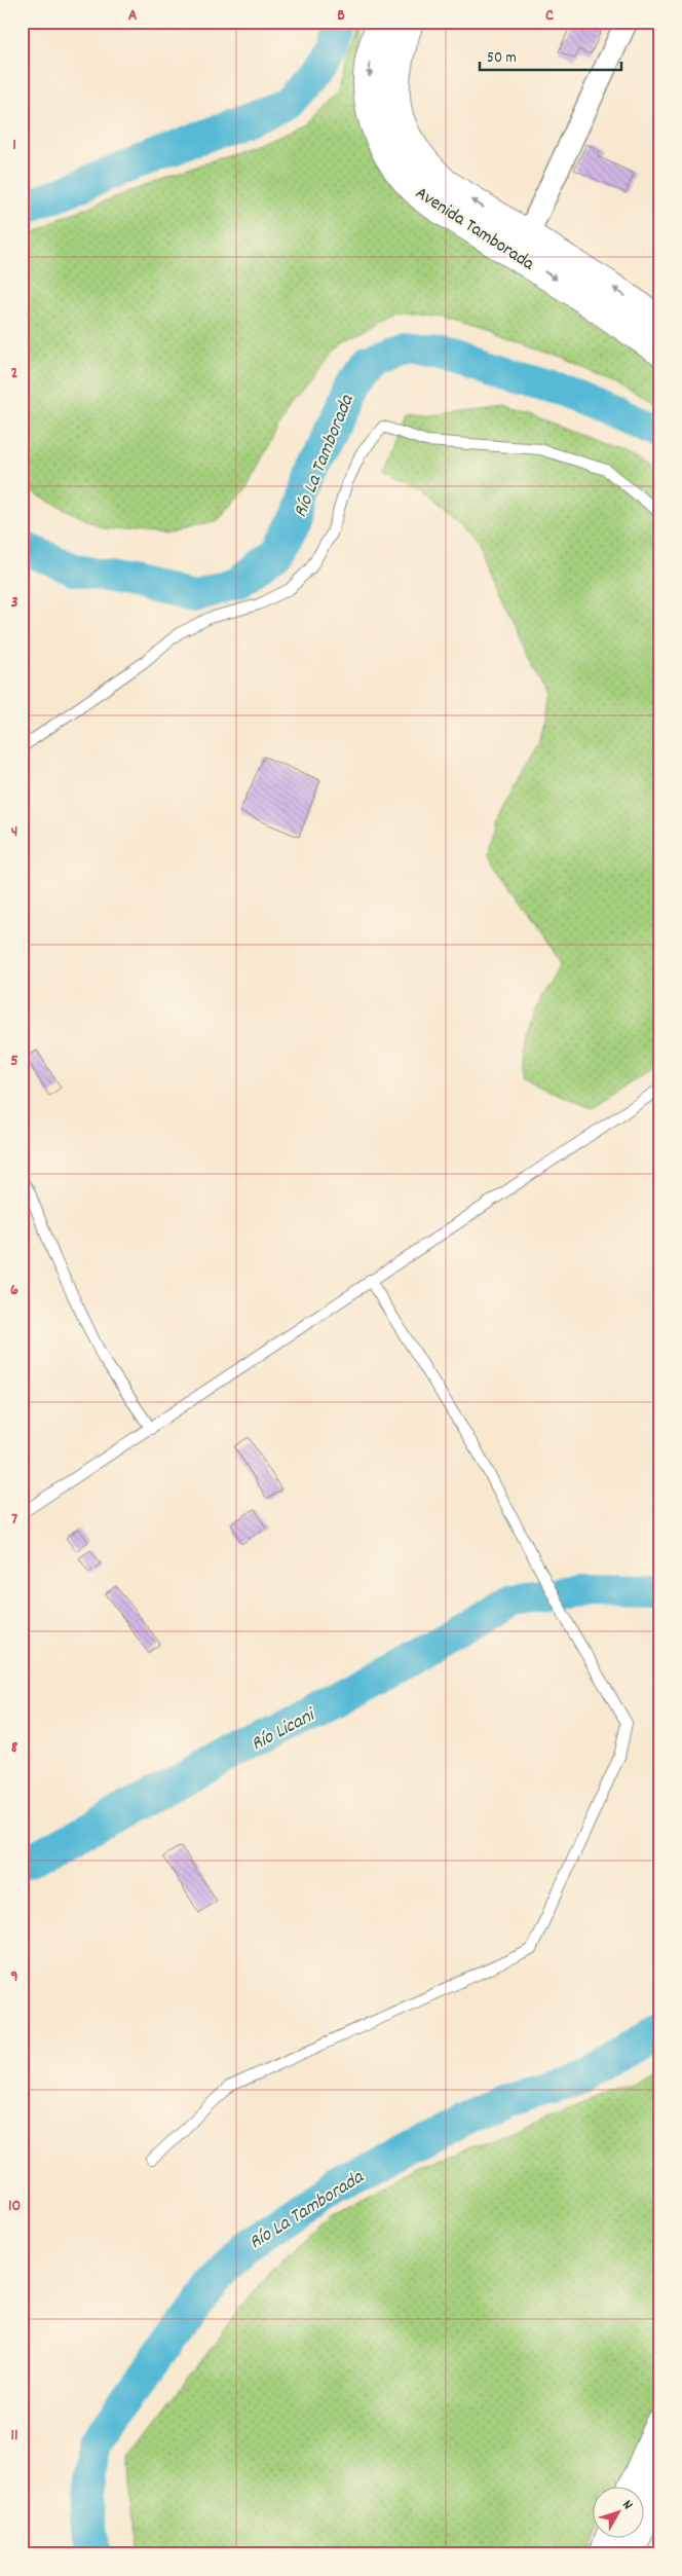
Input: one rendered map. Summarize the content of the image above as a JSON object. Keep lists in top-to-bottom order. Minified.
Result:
{"streets":{"main road":["Avenida Tamborada"]},"water":["Río La Tamborada","Río Licani"],"scale_bar":"50 m","north":"top right","grid":{"columns":["A","B","C"],"rows":["1","2","3","4","5","6","7","8","9","10","11"]}}
